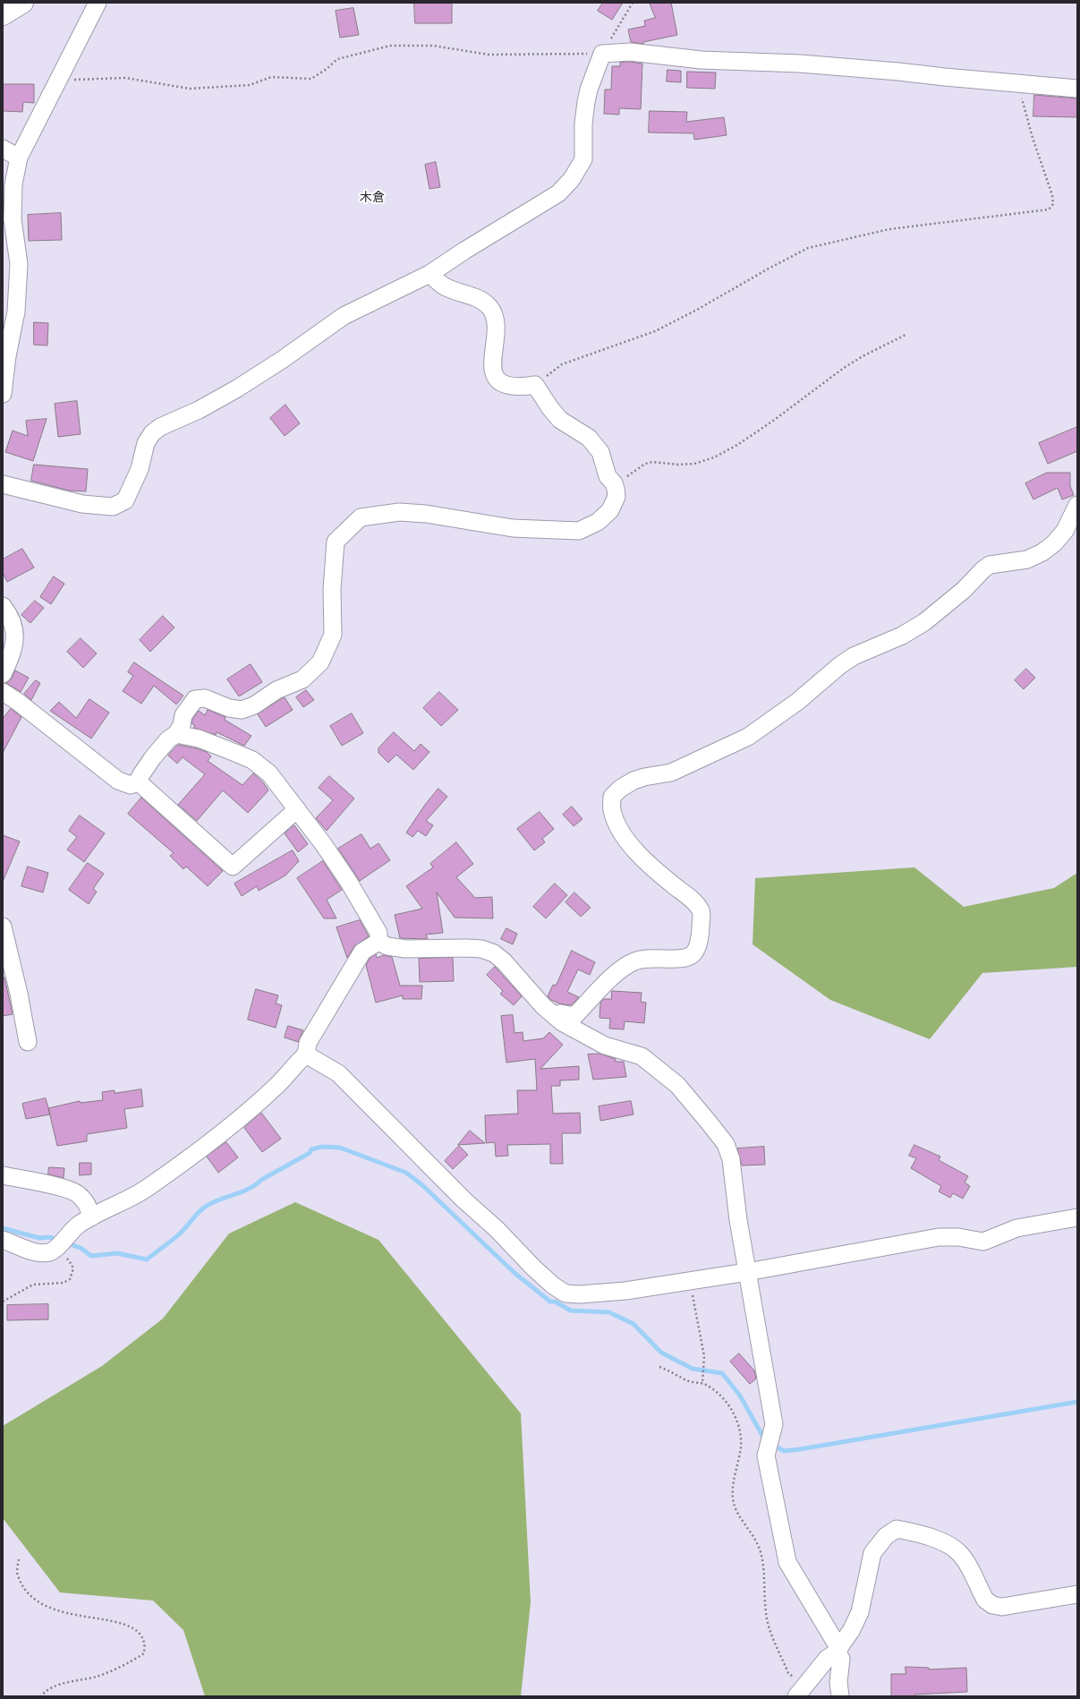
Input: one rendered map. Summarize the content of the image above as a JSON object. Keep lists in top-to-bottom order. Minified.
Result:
{"districts":["木倉"]}
